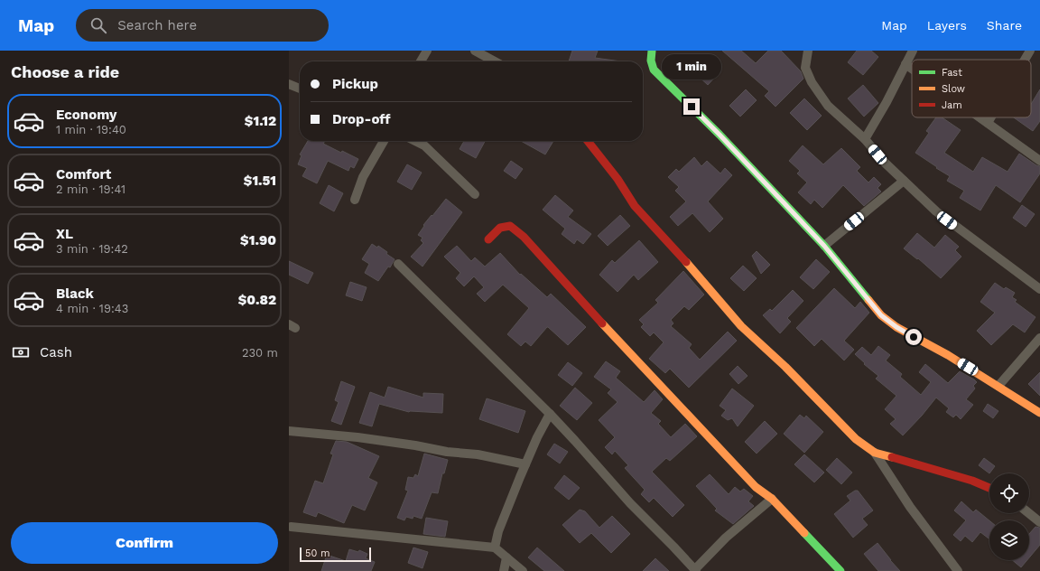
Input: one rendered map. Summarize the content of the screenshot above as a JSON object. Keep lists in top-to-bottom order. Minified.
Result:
{"legend":["Fast","Slow","Jam"],"scale_bar":"50 m","page":{"header":"Map","search":"Search here","nav":["Map","Layers","Share"],"heading":"Choose a ride","bubble":"1 min","banner":["Pickup","Drop-off"],"list":[{"name":"Economy","note":"1 min · 19:40","value":"$1.12"},{"name":"Comfort","note":"2 min · 19:41","value":"$1.51"},{"name":"XL","note":"3 min · 19:42","value":"$1.90"},{"name":"Black","note":"4 min · 19:43","value":"$0.82"}],"pay":["Cash","230 m"],"buttons":"Confirm","scale":"50 m"}}
